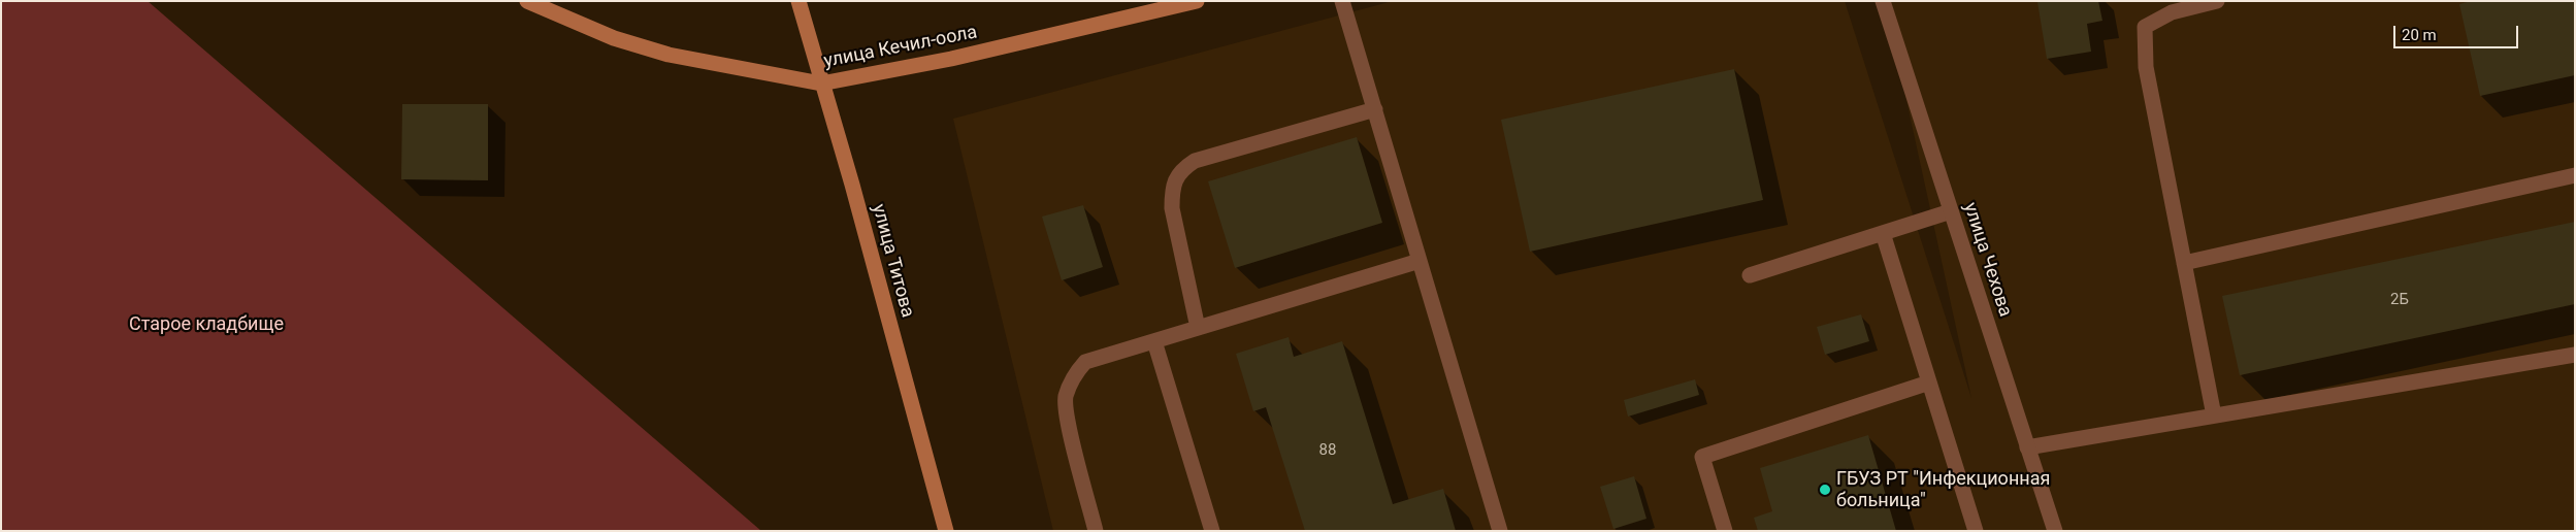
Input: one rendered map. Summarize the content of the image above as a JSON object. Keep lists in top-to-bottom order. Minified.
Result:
{"streets":{"street":["улица Кечил-оола","улица Чехова","улица Титова"]},"crossings":[["улица Кечил-оола","улица Титова"]],"parks":["Старое кладбище"],"places":["ГБУЗ РТ \"Инфекционная больница\""],"house_numbers":["2Б","88"],"scale_bar":"20 m"}
